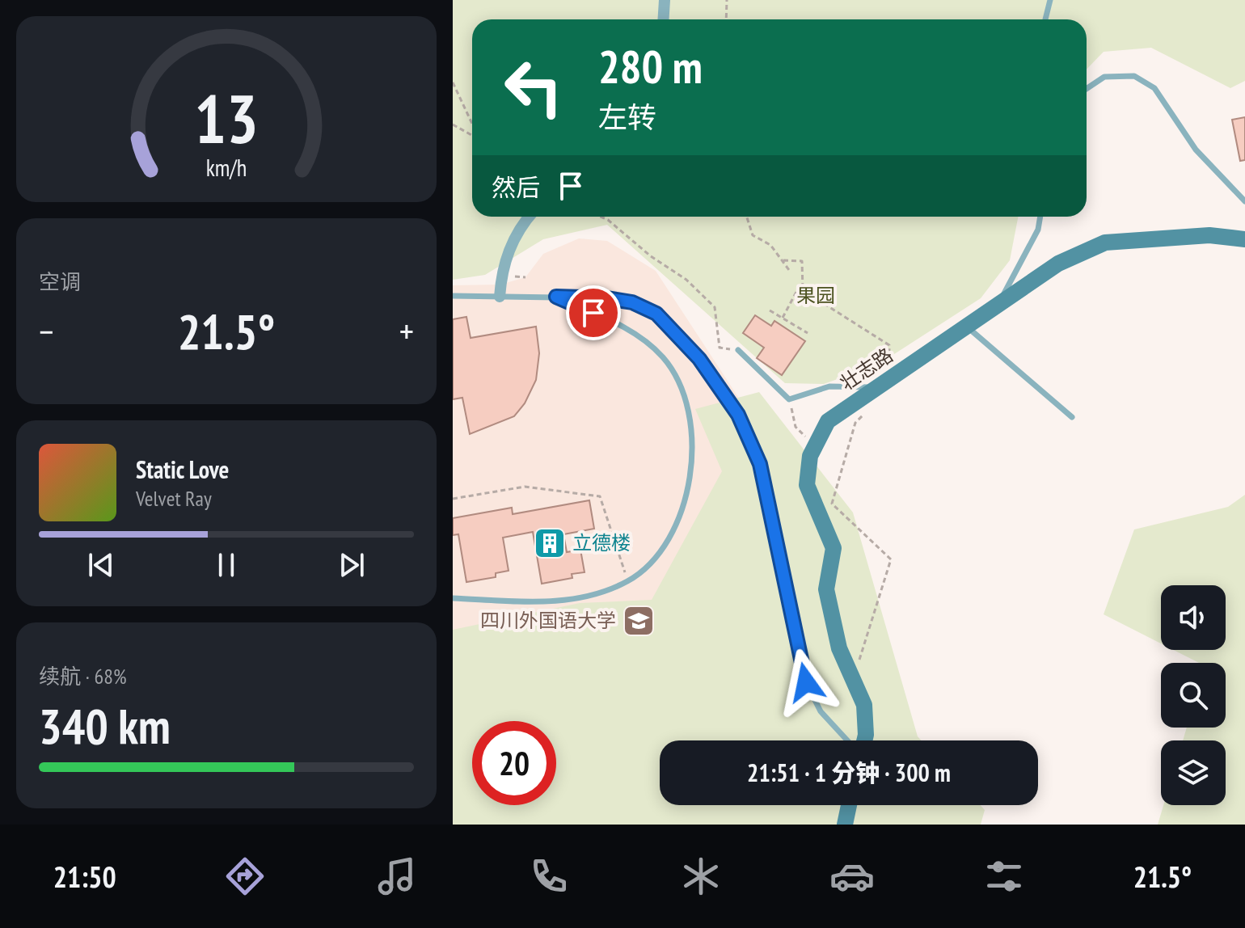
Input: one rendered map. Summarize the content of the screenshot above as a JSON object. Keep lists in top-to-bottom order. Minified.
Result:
{"streets":{"street":["壮志路"]},"parks":["果园"],"places":{"building":["立德楼"],"school or university":["四川外国语大学"]},"page":{"turn":["280 m","左转"],"then":"然后","tile":["空调",["续航 · 68%","340 km"]],"heat":["−","21.5°","+"],"song":["Static Love","Velvet Ray"],"limit":"20","trip":"21:51 · 1 分钟 · 300 m","tabs":["21:50","21.5°"],"gauge":["13","km/h"]}}
